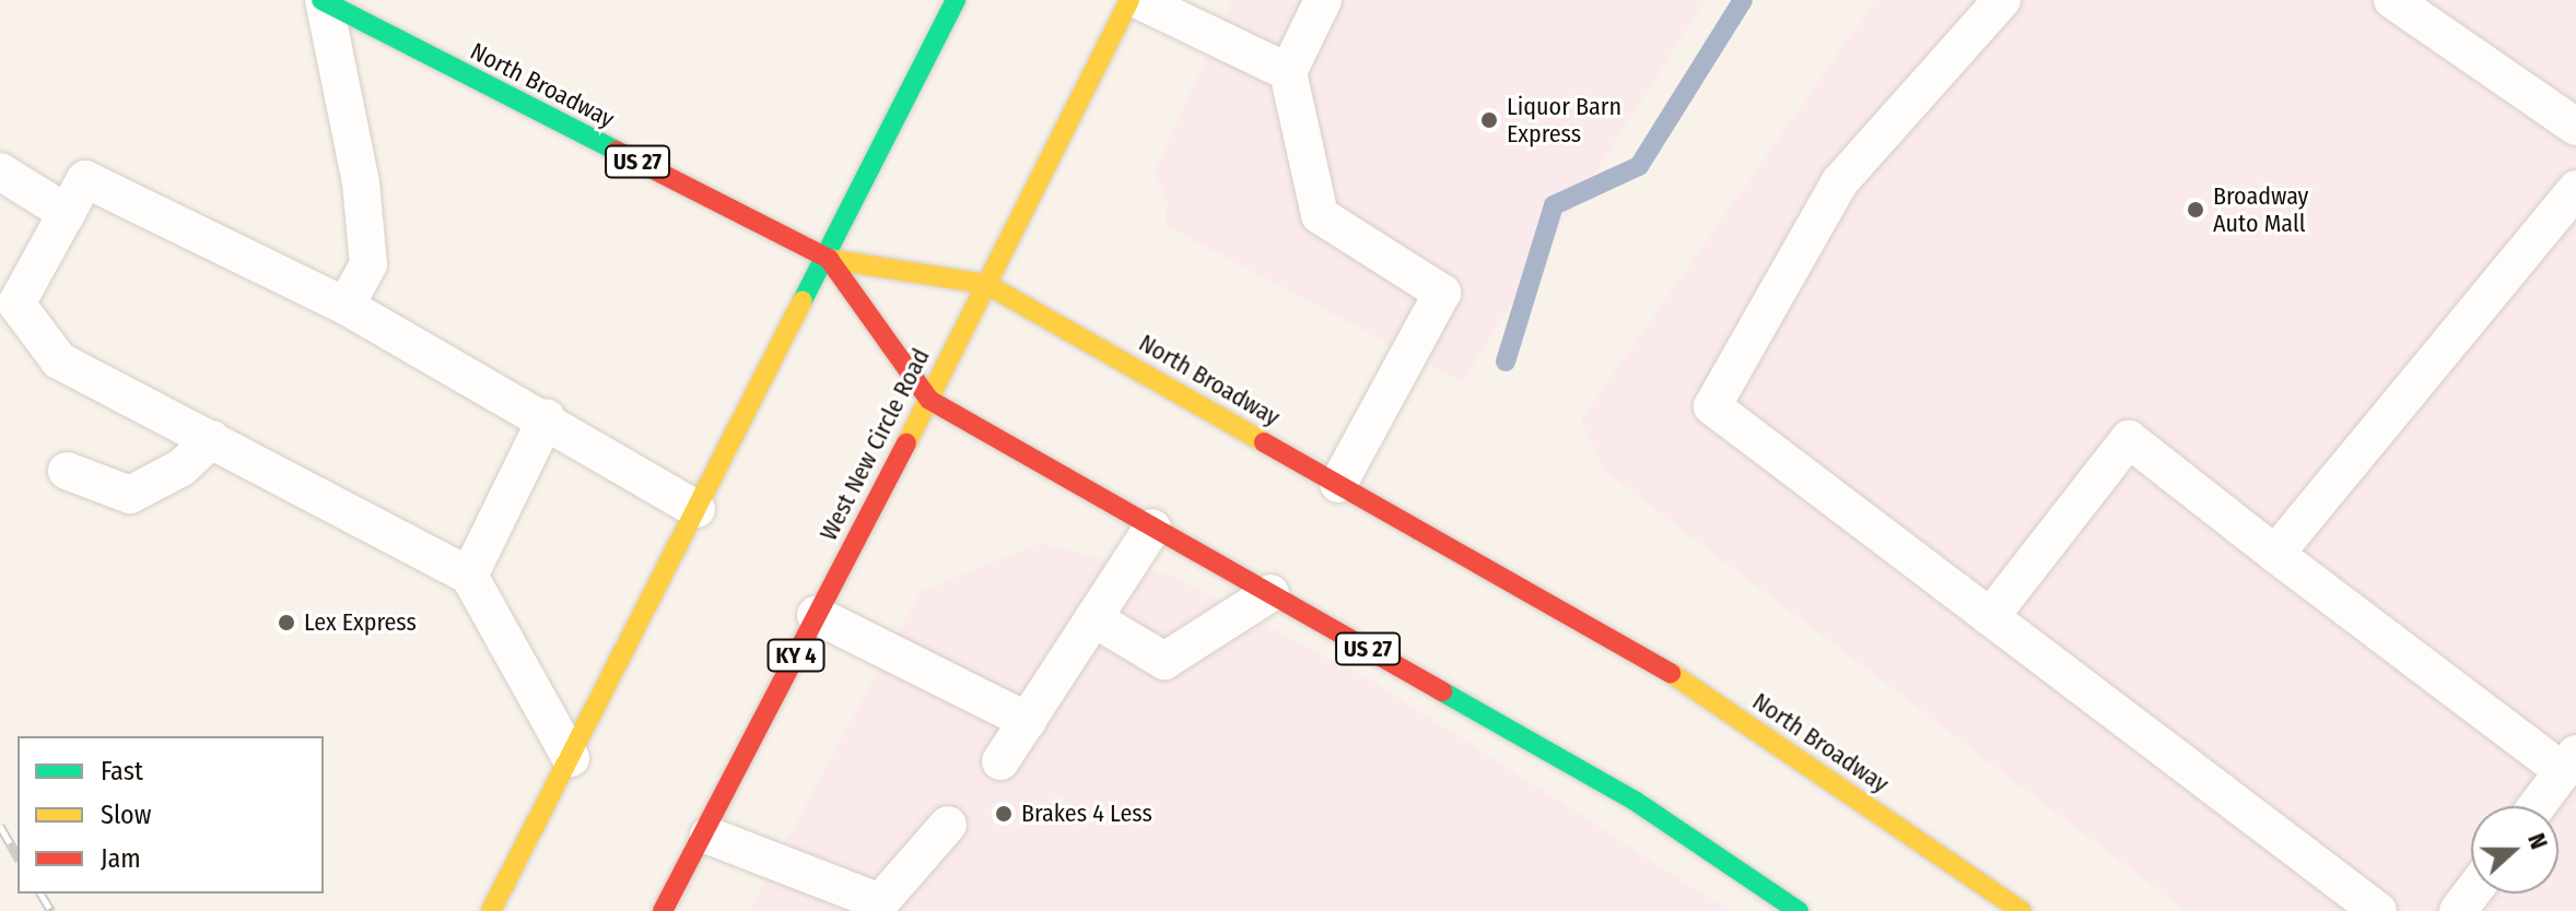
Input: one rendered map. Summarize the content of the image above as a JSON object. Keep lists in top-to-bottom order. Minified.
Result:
{"streets":{"main road":["North Broadway","US 27","West New Circle Road","KY 4"]},"crossings":[["North Broadway","US 27"],["North Broadway","West New Circle Road"],["US 27","West New Circle Road"]],"places":["Liquor Barn Express","Broadway Auto Mall","Lex Express","Brakes 4 Less"],"legend":["Fast","Slow","Jam"],"north":"right"}
